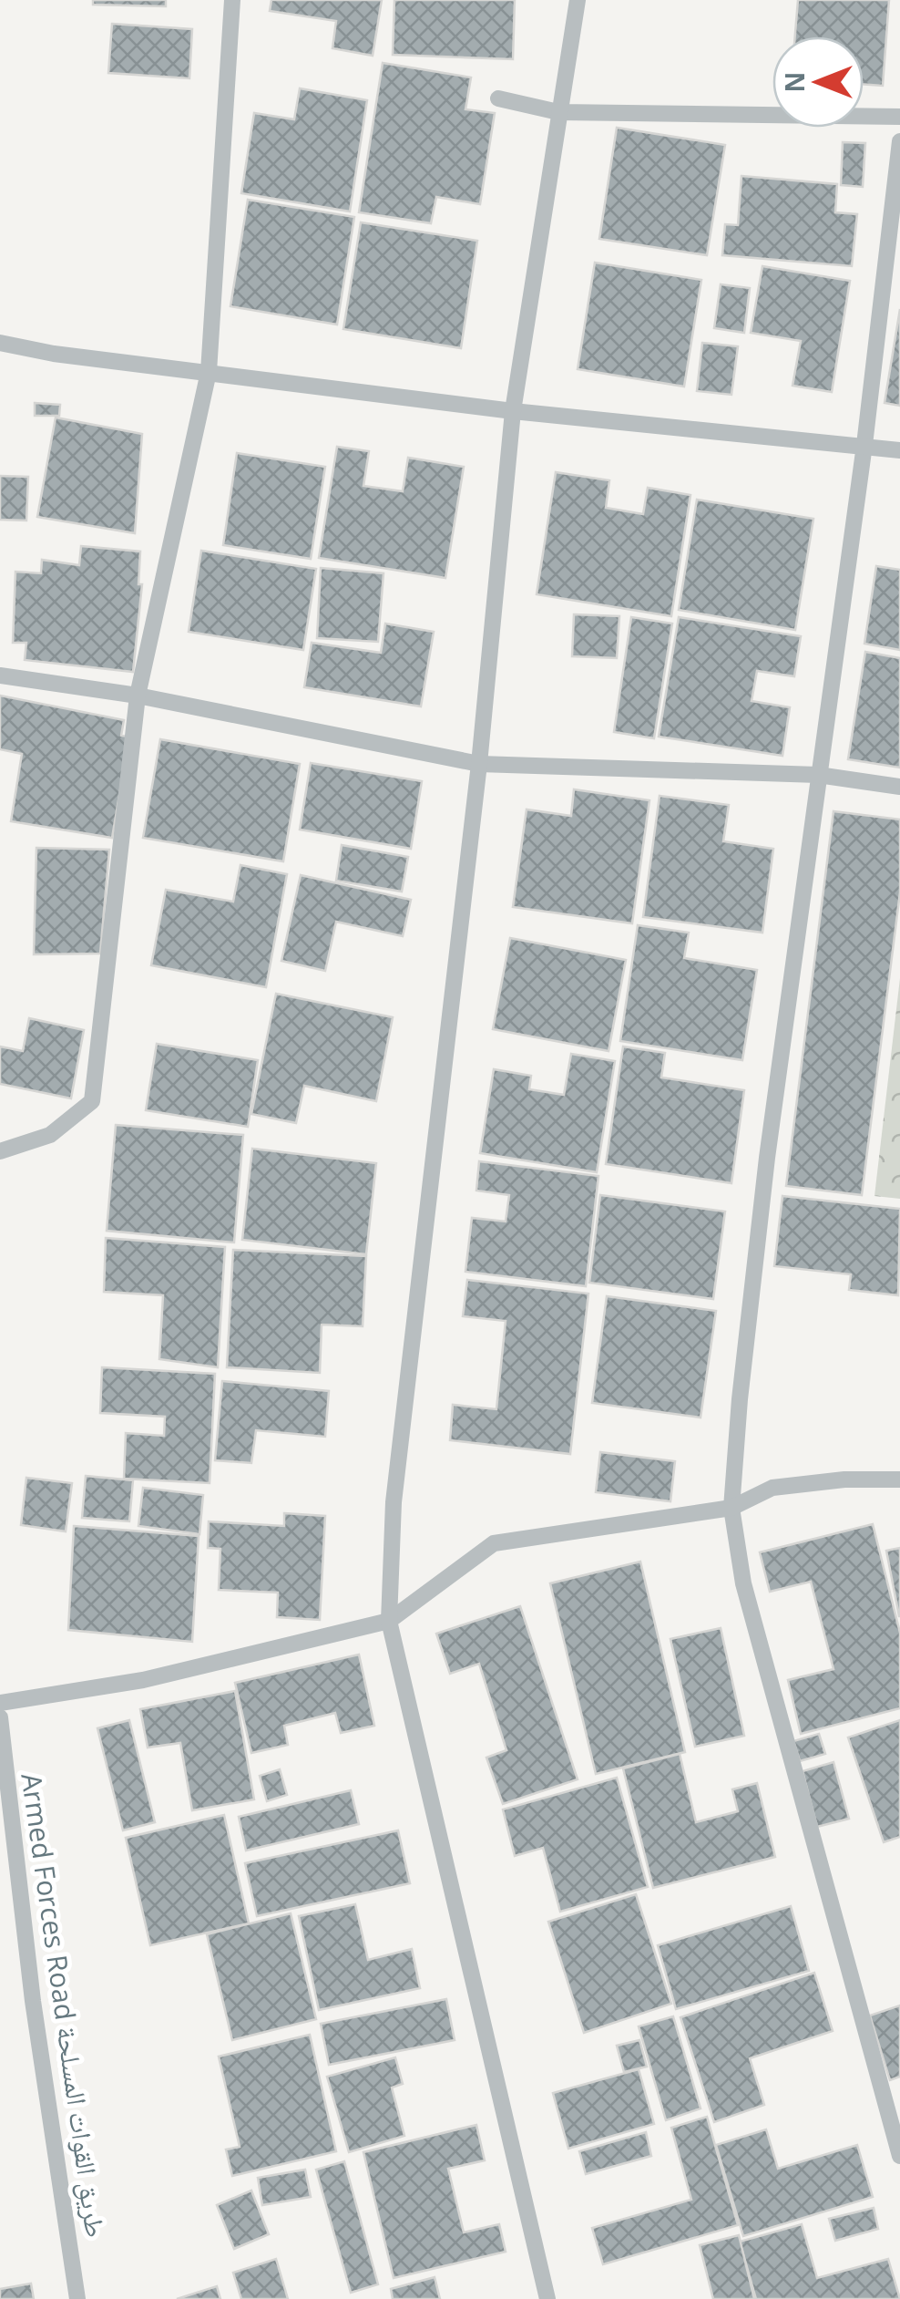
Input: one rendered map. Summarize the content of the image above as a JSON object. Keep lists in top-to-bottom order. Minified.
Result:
{"streets":{"street":["Armed Forces Road طريق القوات المسلحة"]},"north":"left"}
